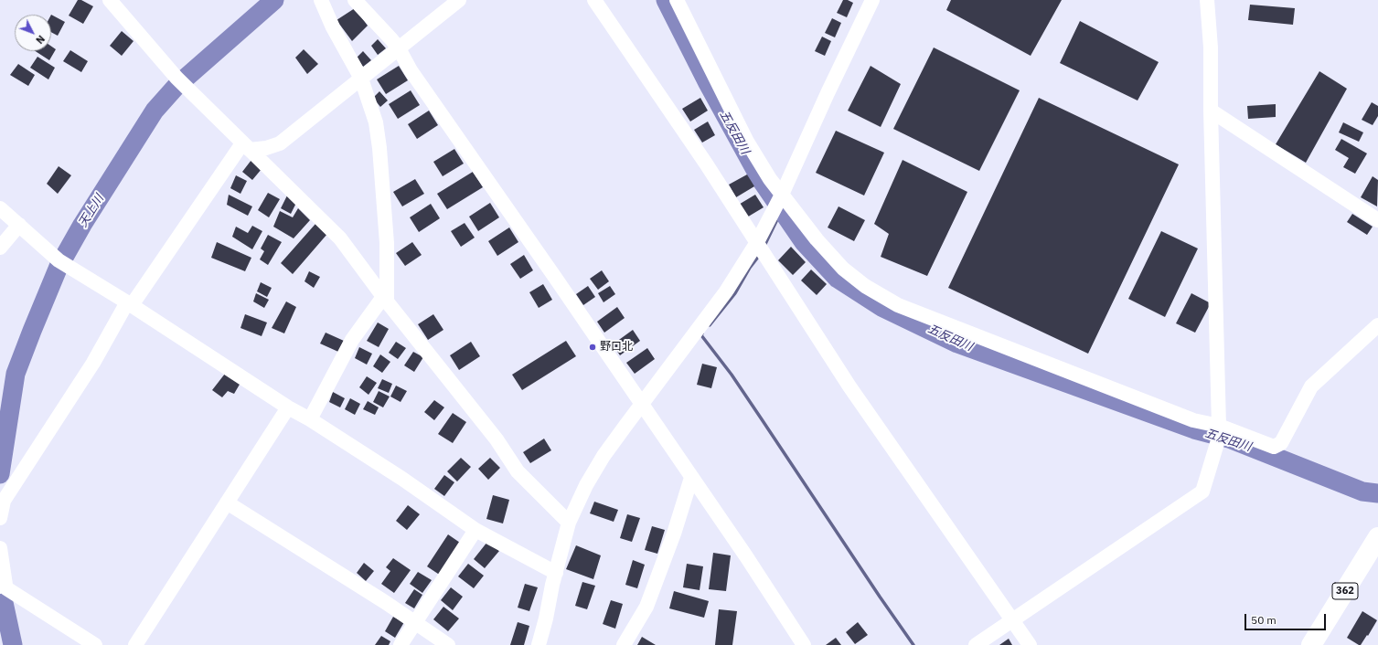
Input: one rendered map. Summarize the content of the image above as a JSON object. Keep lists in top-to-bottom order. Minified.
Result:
{"streets":{"highway":["362"]},"water":["五反田川","天上川"],"places":["野口北"],"scale_bar":"50 m","north":"bottom right"}
